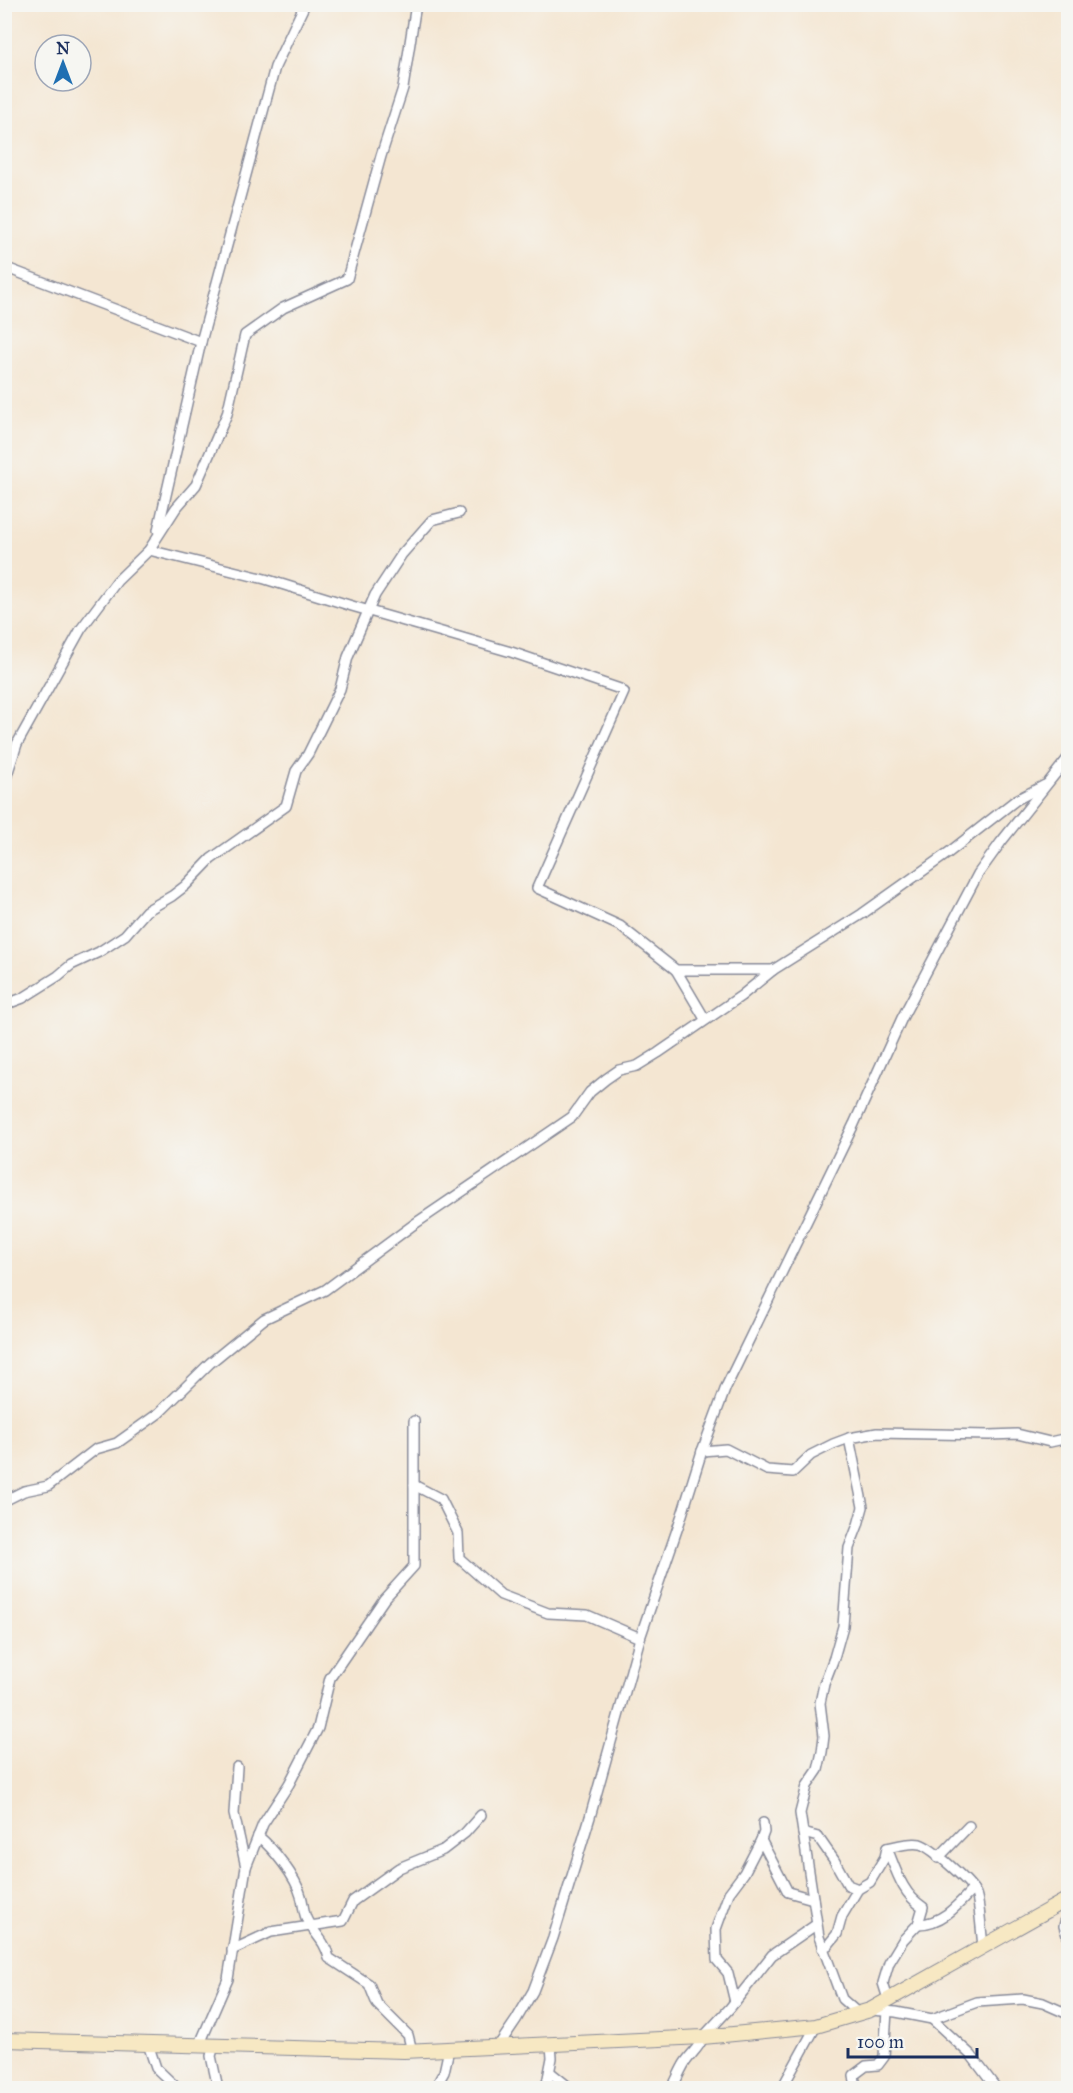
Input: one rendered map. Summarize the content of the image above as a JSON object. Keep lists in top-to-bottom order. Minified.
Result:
{"scale_bar":"100 m","north":"top"}
